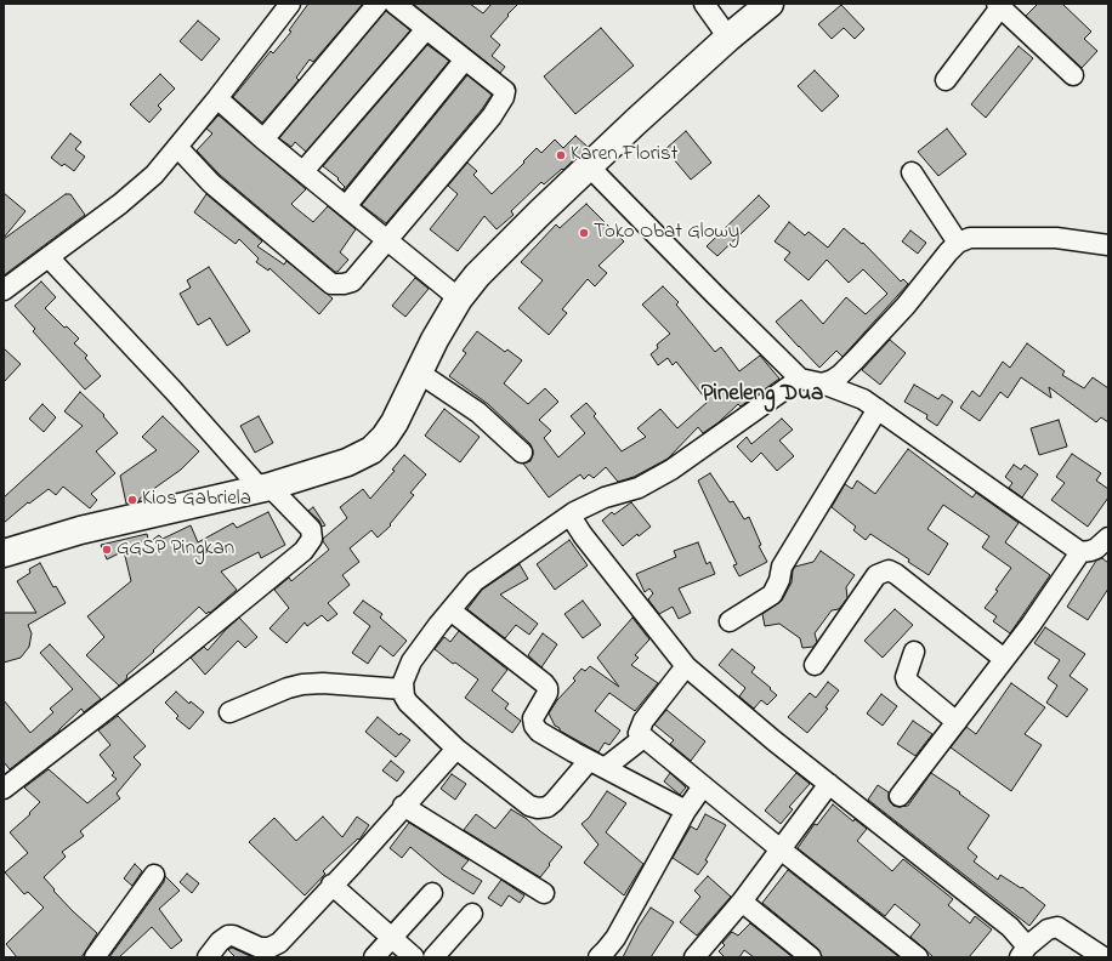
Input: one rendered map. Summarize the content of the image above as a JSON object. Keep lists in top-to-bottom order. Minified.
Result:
{"districts":["Pineleng Dua"],"places":["Karen Florist","Toko Obat Glowy","Kios Gabriela","GGSP Pingkan"]}
